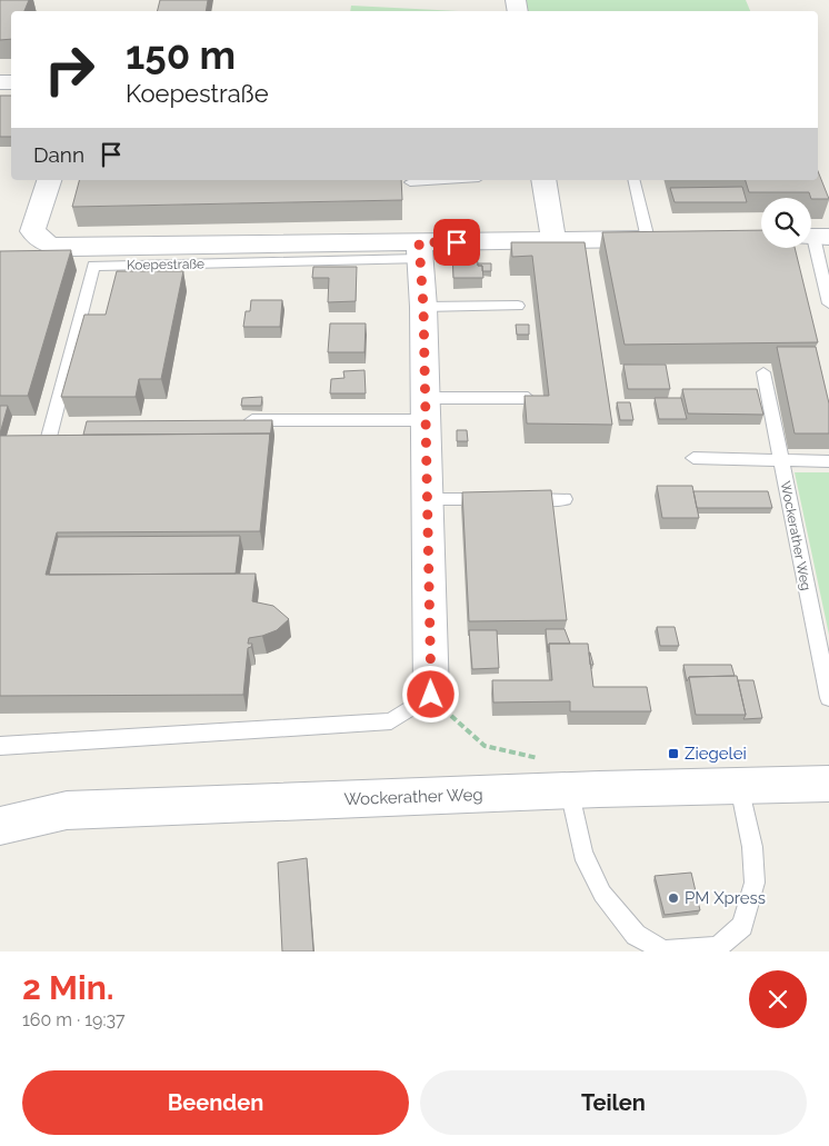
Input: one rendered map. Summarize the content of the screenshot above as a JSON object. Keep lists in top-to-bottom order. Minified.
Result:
{"streets":{"street":["Koepestraße","Wockerather Weg"]},"places":{"transit":["Ziegelei"],"other":["PM Xpress"]},"page":{"turn":["150 m","Koepestraße"],"then":"Dann","heading":["2 Min.","160 m · 19:37"],"buttons":["Beenden","Teilen"]}}
